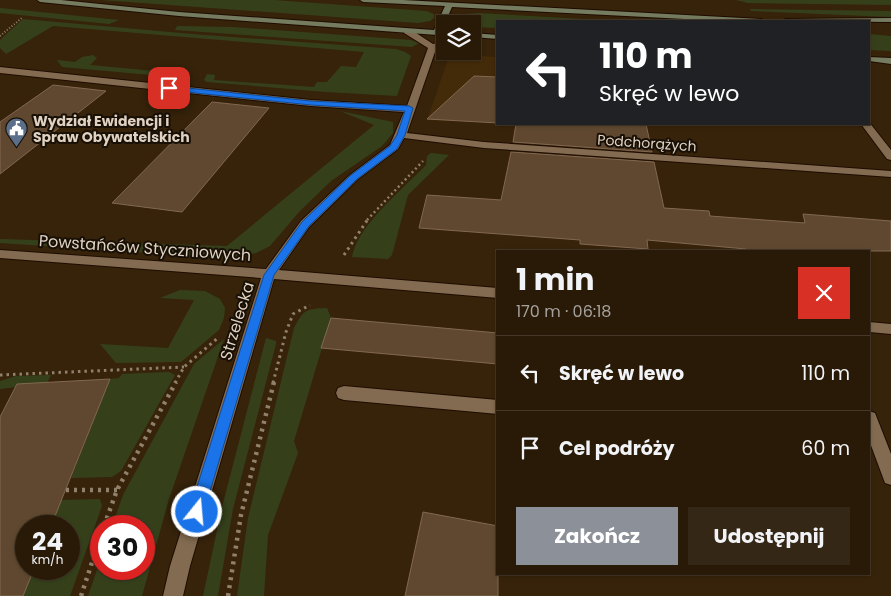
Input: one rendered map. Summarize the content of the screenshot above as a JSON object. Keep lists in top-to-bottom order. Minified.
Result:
{"streets":{"street":["Podchorążych","Powstańców Styczniowych","Strzelecka"]},"crossings":[["Podchorążych","Strzelecka"],["Powstańców Styczniowych","Strzelecka"]],"places":{"public building":["Wydział Ewidencji i Spraw Obywatelskich"]},"page":{"turn":["110 m","Skręć w lewo"],"heading":["1 min","170 m · 06:18"],"list":[{"name":"Skręć w lewo","value":"110 m"},{"name":"Cel podróży","value":"60 m"}],"buttons":["Zakończ","Udostępnij"],"speed":"24 km/h","limit":"30"}}
